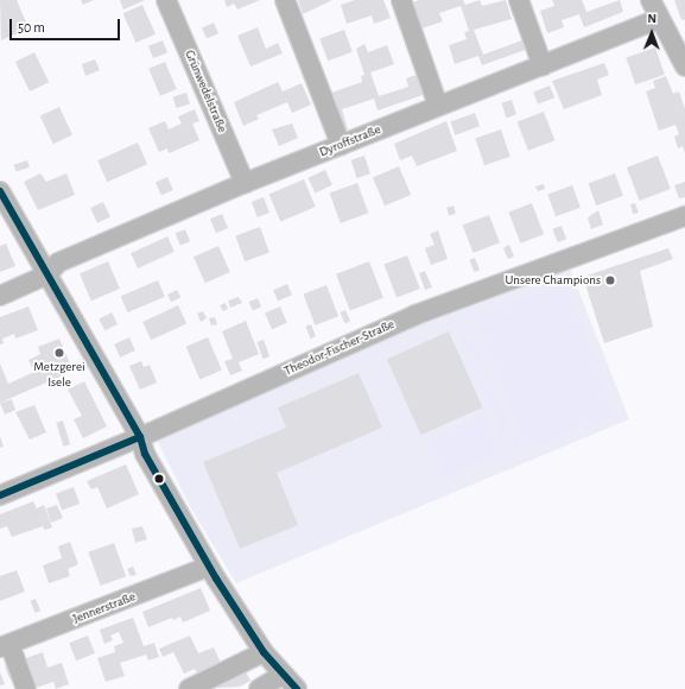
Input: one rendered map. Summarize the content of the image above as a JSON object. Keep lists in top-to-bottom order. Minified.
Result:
{"streets":{"street":["Grünwedelstraße","Dyroffstraße","Theodor-Fischer-Straße","Jennerstraße"]},"crossings":[["Grünwedelstraße","Dyroffstraße"]],"places":["Unsere Champions","Metzgerei Isele"],"scale_bar":"50 m","north":"top"}
